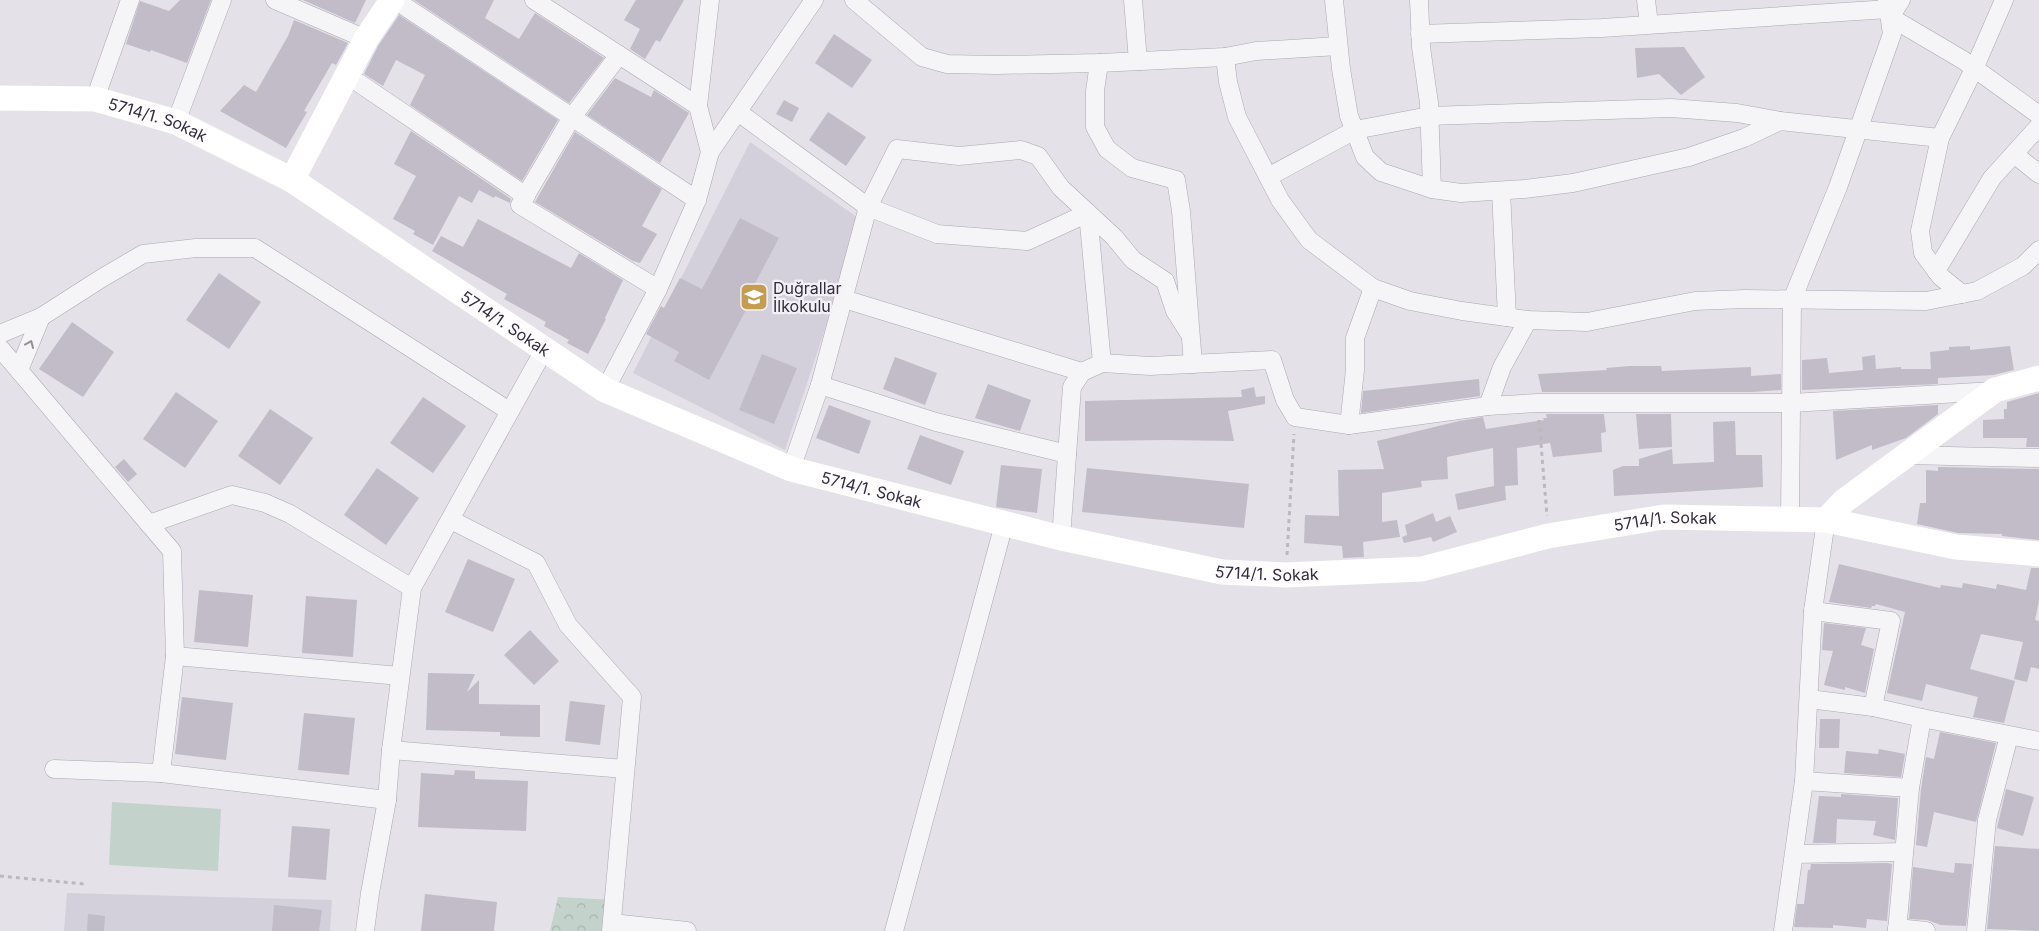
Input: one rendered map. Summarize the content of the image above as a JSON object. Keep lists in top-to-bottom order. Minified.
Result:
{"streets":{"main road":["5714/1. Sokak"]},"places":{"school or university":["Duğrallar İlkokulu"]}}
